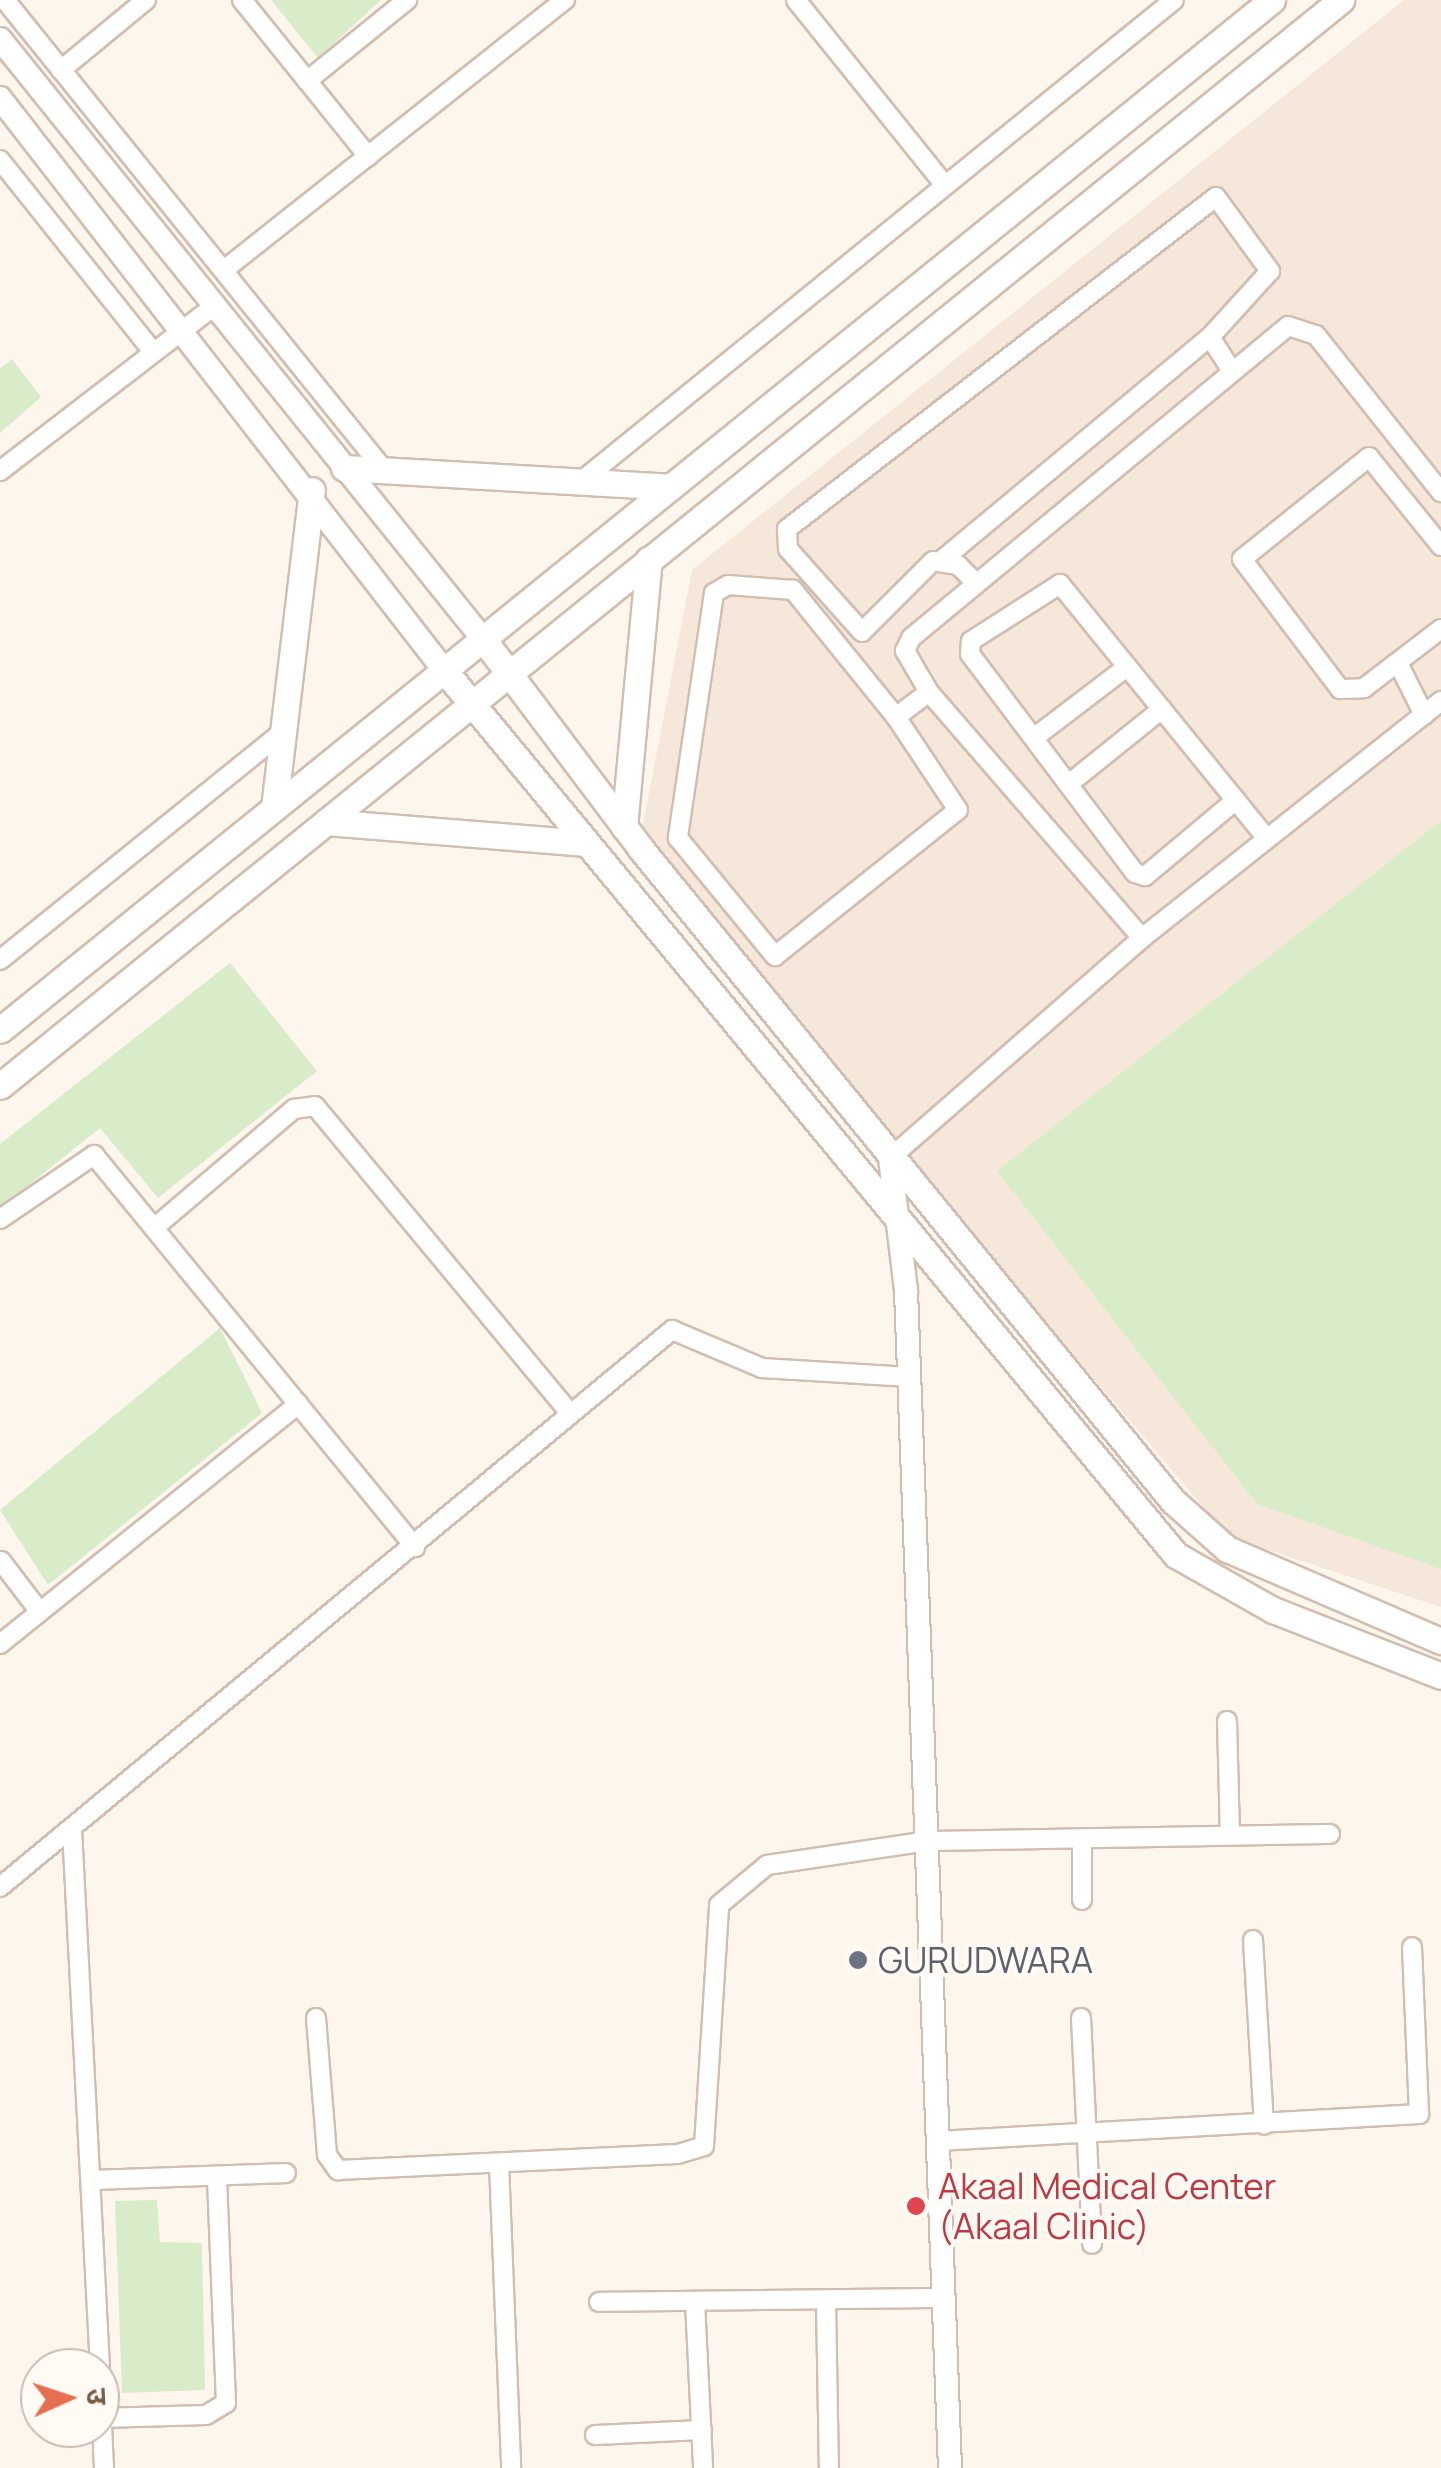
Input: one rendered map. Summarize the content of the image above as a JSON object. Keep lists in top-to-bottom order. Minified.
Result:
{"places":["GURUDWARA","Akaal Medical Center (Akaal Clinic)"],"north":"right"}
